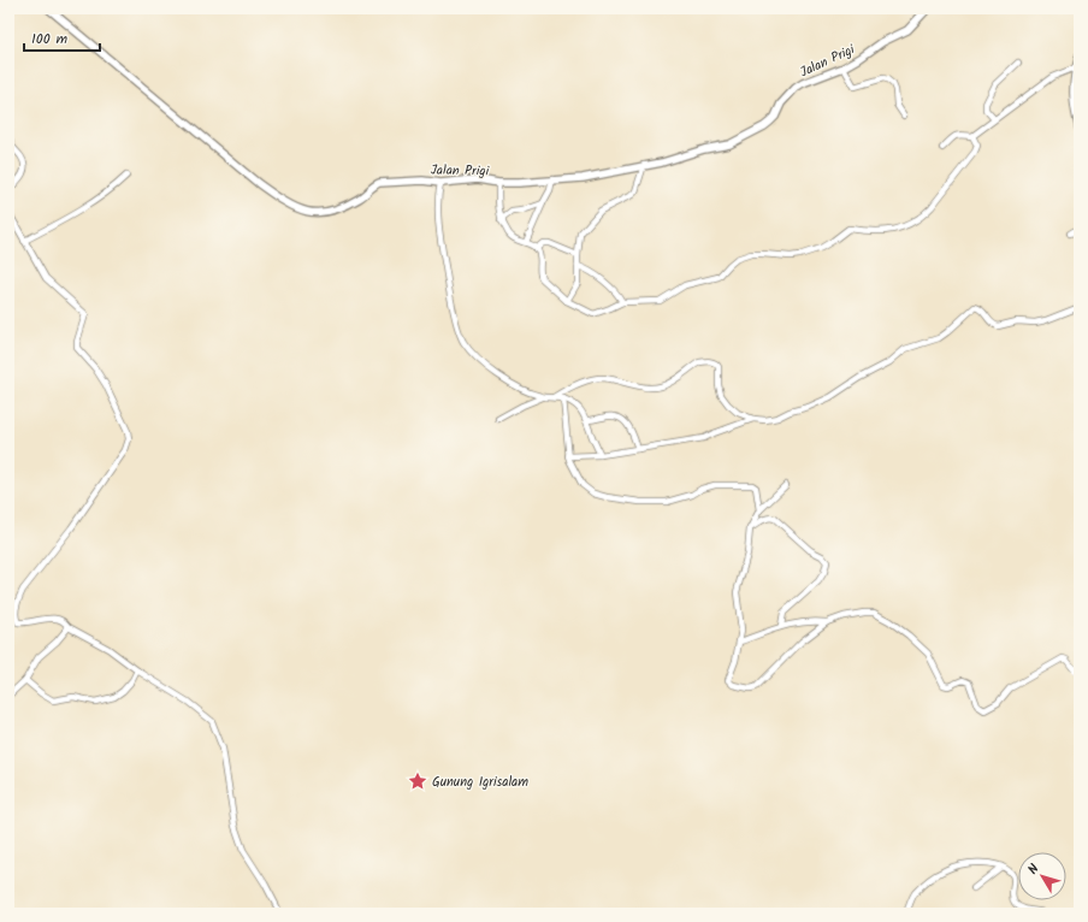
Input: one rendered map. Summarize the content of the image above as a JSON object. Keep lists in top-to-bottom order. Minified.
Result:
{"streets":{"street":["Jalan Prigi"]},"places":{"place":["Gunung Igrisalam"]},"scale_bar":"100 m","north":"top left"}
